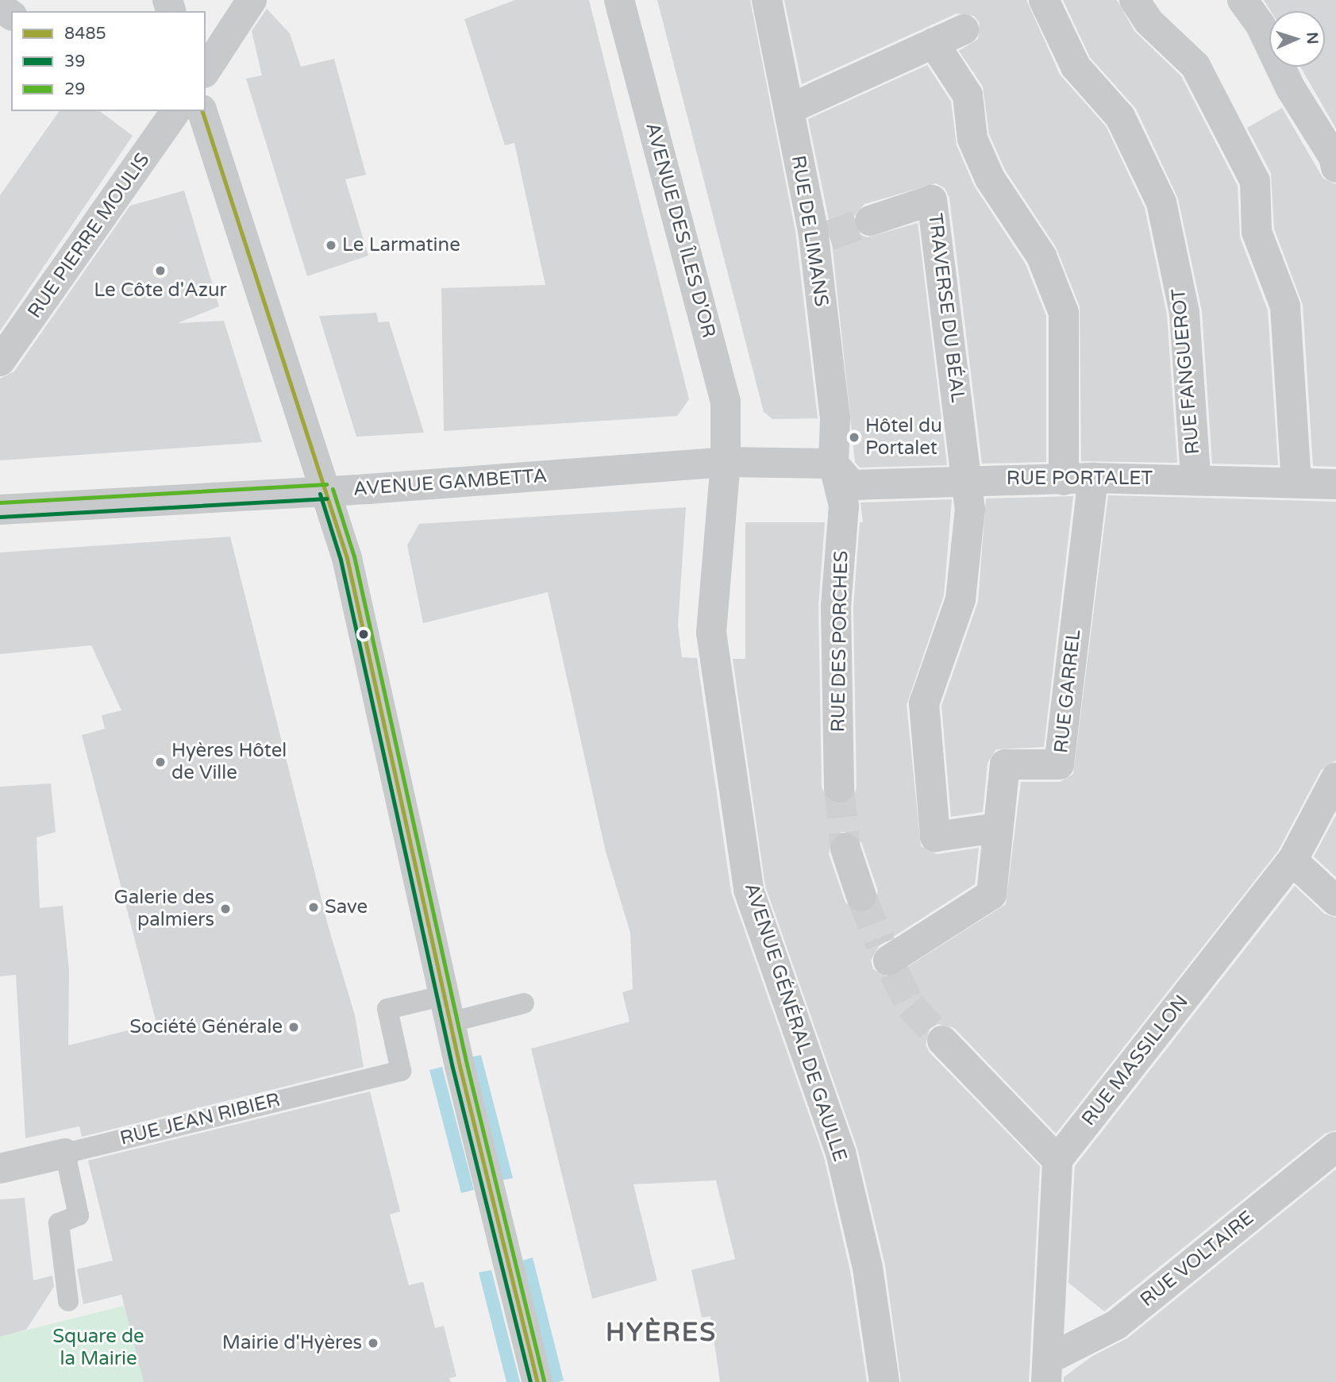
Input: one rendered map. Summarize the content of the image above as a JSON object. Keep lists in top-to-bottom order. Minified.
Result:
{"streets":{"street":["AVENUE DES ÎLES D'OR","RUE DE LIMANS","RUE PIERRE MOULIS","TRAVERSE DU BÉAL","RUE FANGUEROT","RUE PORTALET","AVENUE GAMBETTA","RUE DES PORCHES","RUE GARREL","AVENUE GÉNÉRAL DE GAULLE","RUE MASSILLON","RUE JEAN RIBIER","RUE VOLTAIRE"]},"crossings":[["AVENUE DES ÎLES D'OR","AVENUE GAMBETTA"],["AVENUE DES ÎLES D'OR","AVENUE GÉNÉRAL DE GAULLE"],["RUE DE LIMANS","RUE PORTALET"],["RUE DE LIMANS","AVENUE GAMBETTA"],["RUE DE LIMANS","RUE DES PORCHES"],["TRAVERSE DU BÉAL","RUE PORTALET"],["RUE FANGUEROT","RUE PORTALET"],["RUE PORTALET","AVENUE GAMBETTA"],["RUE PORTALET","RUE DES PORCHES"],["RUE PORTALET","RUE GARREL"],["AVENUE GAMBETTA","RUE DES PORCHES"],["AVENUE GAMBETTA","AVENUE GÉNÉRAL DE GAULLE"]],"districts":["HYÈRES"],"parks":["Square de la Mairie"],"places":["Le Larmatine","Le Côte d'Azur","Hôtel du Portalet","Hyères Hôtel de Ville","Save","Galerie des palmiers","Société Générale","Mairie d'Hyères"],"lines":["transit line 8485","transit line 29","transit line 39"],"legend":["8485","39","29"],"north":"right"}
